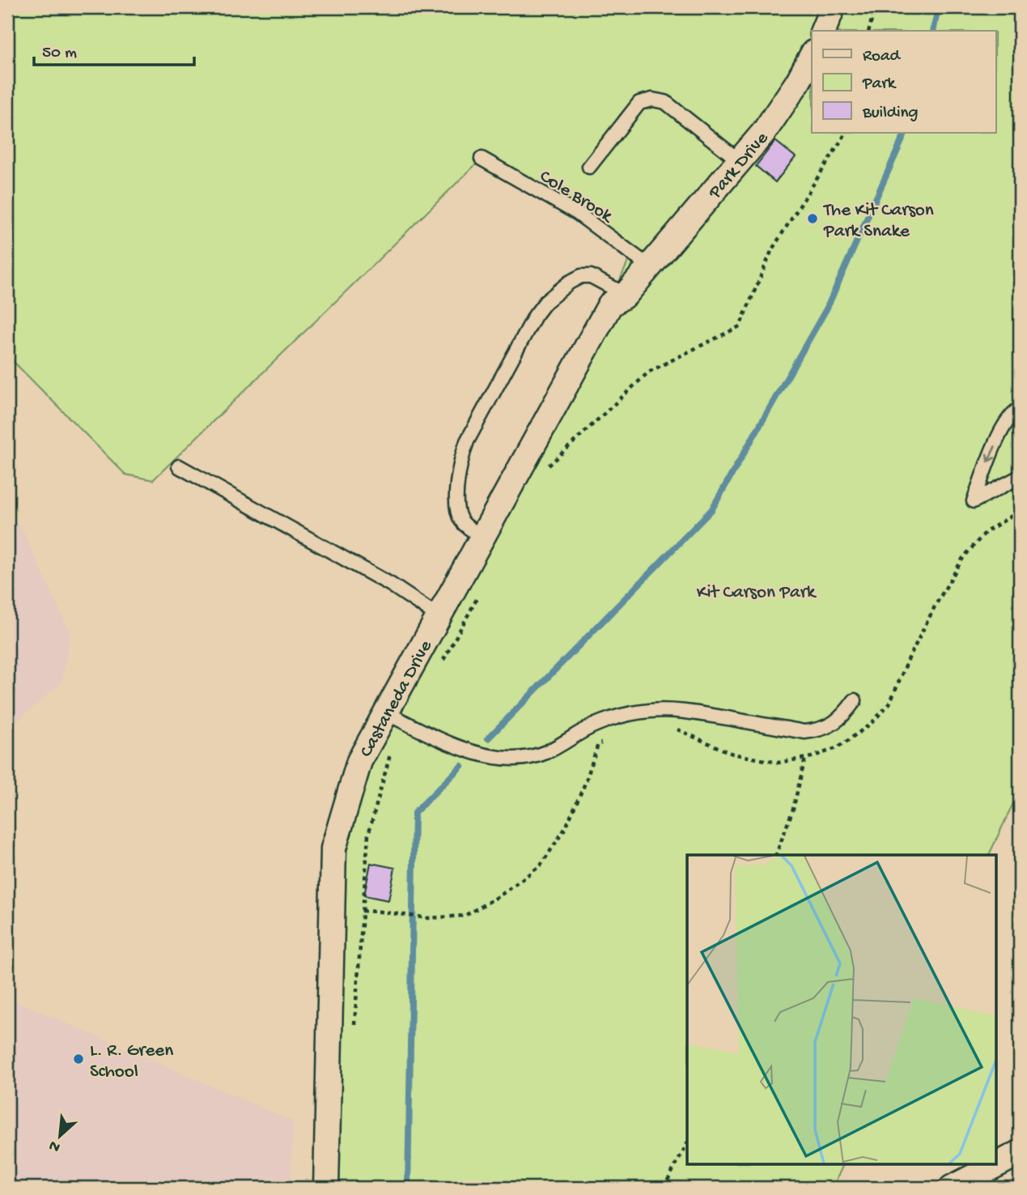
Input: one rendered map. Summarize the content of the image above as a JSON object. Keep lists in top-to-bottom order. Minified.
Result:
{"streets":{"street":["Park Drive","Castaneda Drive"],"lane":["Cole Brook"]},"crossings":[["Park Drive","Cole Brook"],["Park Drive","Castaneda Drive"],["Cole Brook","Castaneda Drive"]],"parks":["Kit Carson Park"],"places":["The Kit Carson Park Snake","L. R. Green School"],"legend":["Road","Park","Building"],"scale_bar":"50 m","north":"bottom left"}
